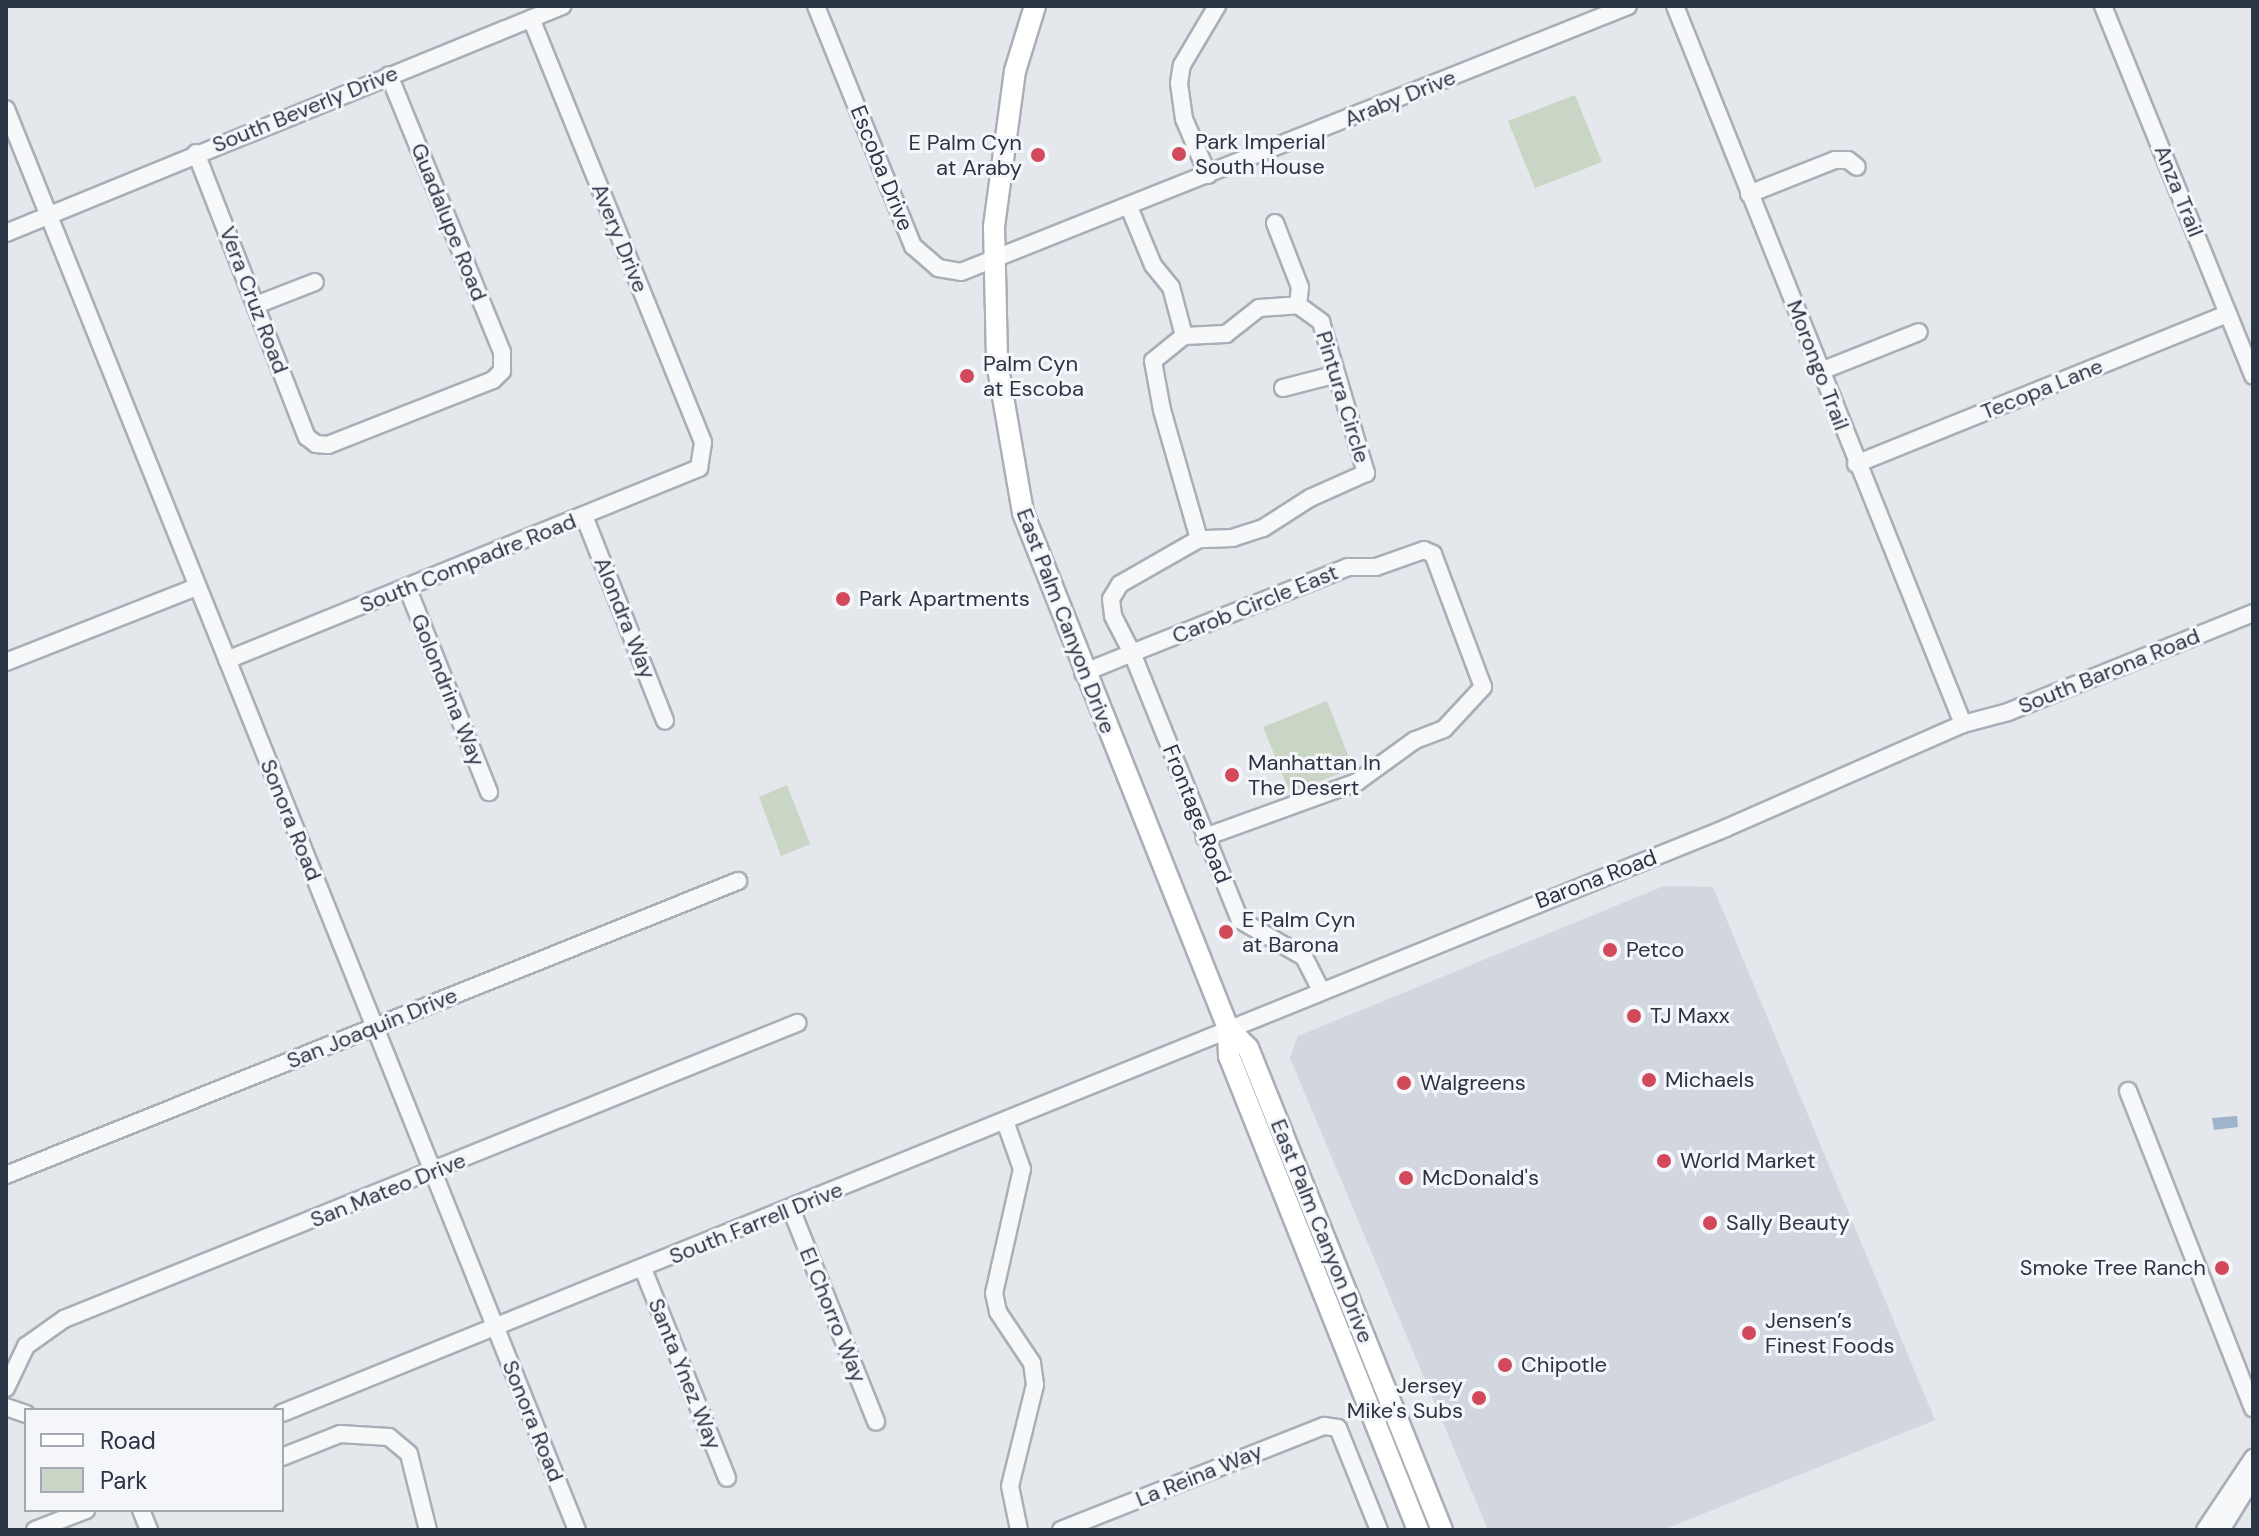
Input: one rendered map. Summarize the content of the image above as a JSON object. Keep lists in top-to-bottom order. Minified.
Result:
{"streets":{"main road":["East Palm Canyon Drive"],"street":["Araby Drive","South Beverly Drive","Escoba Drive","Anza Trail","Guadalupe Road","Avery Drive","Vera Cruz Road","Morongo Trail","Tecopa Lane","Pintura Circle","South Compadre Road","Carob Circle East","Alondra Way","South Barona Road","Golondrina Way","Frontage Road","Sonora Road","Barona Road","San Joaquin Drive","San Mateo Drive","South Farrell Drive","El Chorro Way","Santa Ynez Way","La Reina Way"]},"crossings":[["Araby Drive","Escoba Drive"],["Araby Drive","East Palm Canyon Drive"],["South Beverly Drive","Guadalupe Road"],["South Beverly Drive","Avery Drive"],["South Beverly Drive","Vera Cruz Road"],["South Beverly Drive","Sonora Road"],["Escoba Drive","East Palm Canyon Drive"],["Anza Trail","Tecopa Lane"],["Guadalupe Road","Vera Cruz Road"],["Avery Drive","South Compadre Road"],["Morongo Trail","Tecopa Lane"],["Morongo Trail","South Barona Road"],["Morongo Trail","Barona Road"],["Pintura Circle","Carob Circle East"],["Pintura Circle","Frontage Road"],["South Compadre Road","Alondra Way"],["South Compadre Road","Golondrina Way"],["South Compadre Road","Sonora Road"],["Carob Circle East","Frontage Road"],["East Palm Canyon Drive","Barona Road"],["East Palm Canyon Drive","South Farrell Drive"],["South Barona Road","Barona Road"],["Frontage Road","Barona Road"],["Sonora Road","San Joaquin Drive"],["Sonora Road","San Mateo Drive"],["Sonora Road","South Farrell Drive"],["Barona Road","South Farrell Drive"],["South Farrell Drive","El Chorro Way"],["South Farrell Drive","Santa Ynez Way"]],"places":["Park Imperial South House","E Palm Cyn at Araby","Palm Cyn at Escoba","Park Apartments","Manhattan In The Desert","E Palm Cyn at Barona","Petco","TJ Maxx","Michaels","Walgreens","World Market","McDonald's","Sally Beauty","Smoke Tree Ranch","Jensen’s Finest Foods","Chipotle","Jersey Mike's Subs"],"legend":["Road","Park"]}
